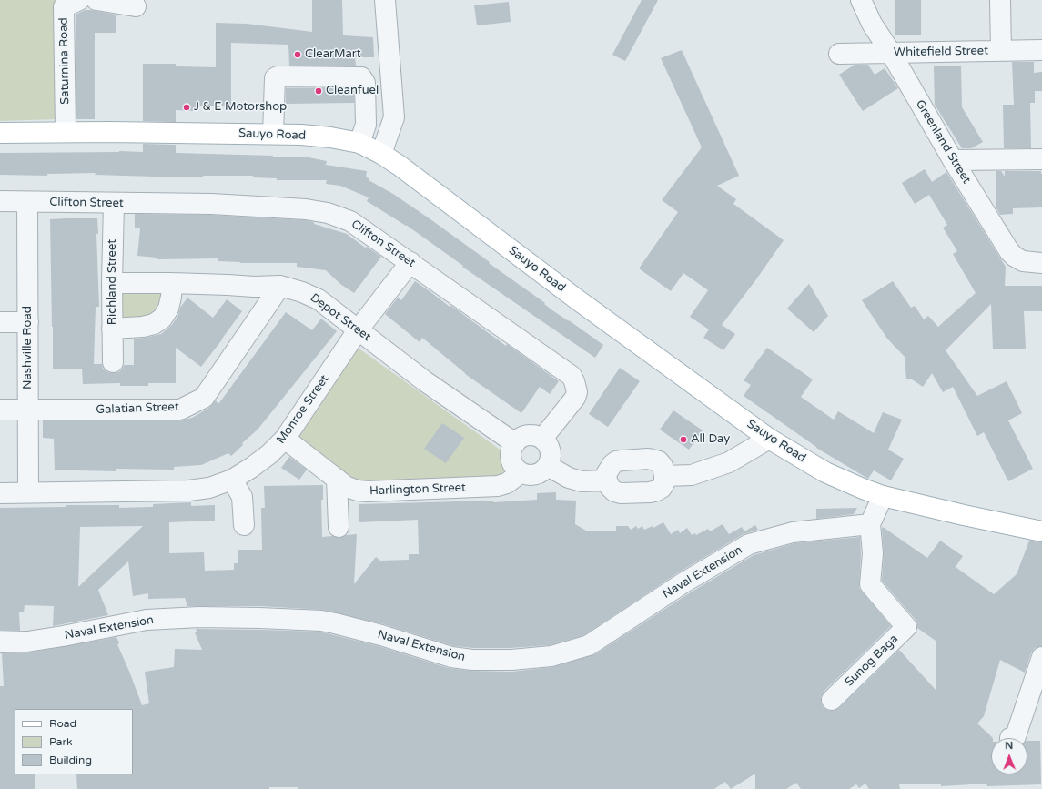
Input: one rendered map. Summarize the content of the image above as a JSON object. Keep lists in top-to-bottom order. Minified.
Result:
{"streets":{"main road":["Sauyo Road"],"street":["Whitefield Street","Saturnina Road","Greenland Street","Clifton Street","Richland Street","Depot Street","Nashville Road","Galatian Street","Monroe Street","Harlington Street","Naval Extension","Sunog Baga"]},"crossings":[["Whitefield Street","Greenland Street"],["Saturnina Road","Sauyo Road"],["Clifton Street","Richland Street"],["Clifton Street","Depot Street"],["Clifton Street","Nashville Road"],["Clifton Street","Monroe Street"],["Clifton Street","Harlington Street"],["Richland Street","Depot Street"],["Depot Street","Galatian Street"],["Depot Street","Monroe Street"],["Depot Street","Harlington Street"],["Nashville Road","Galatian Street"],["Nashville Road","Monroe Street"],["Monroe Street","Harlington Street"],["Naval Extension","Sunog Baga"]],"places":["ClearMart","Cleanfuel","J & E Motorshop","All Day"],"legend":["Road","Park","Building"],"north":"top"}
